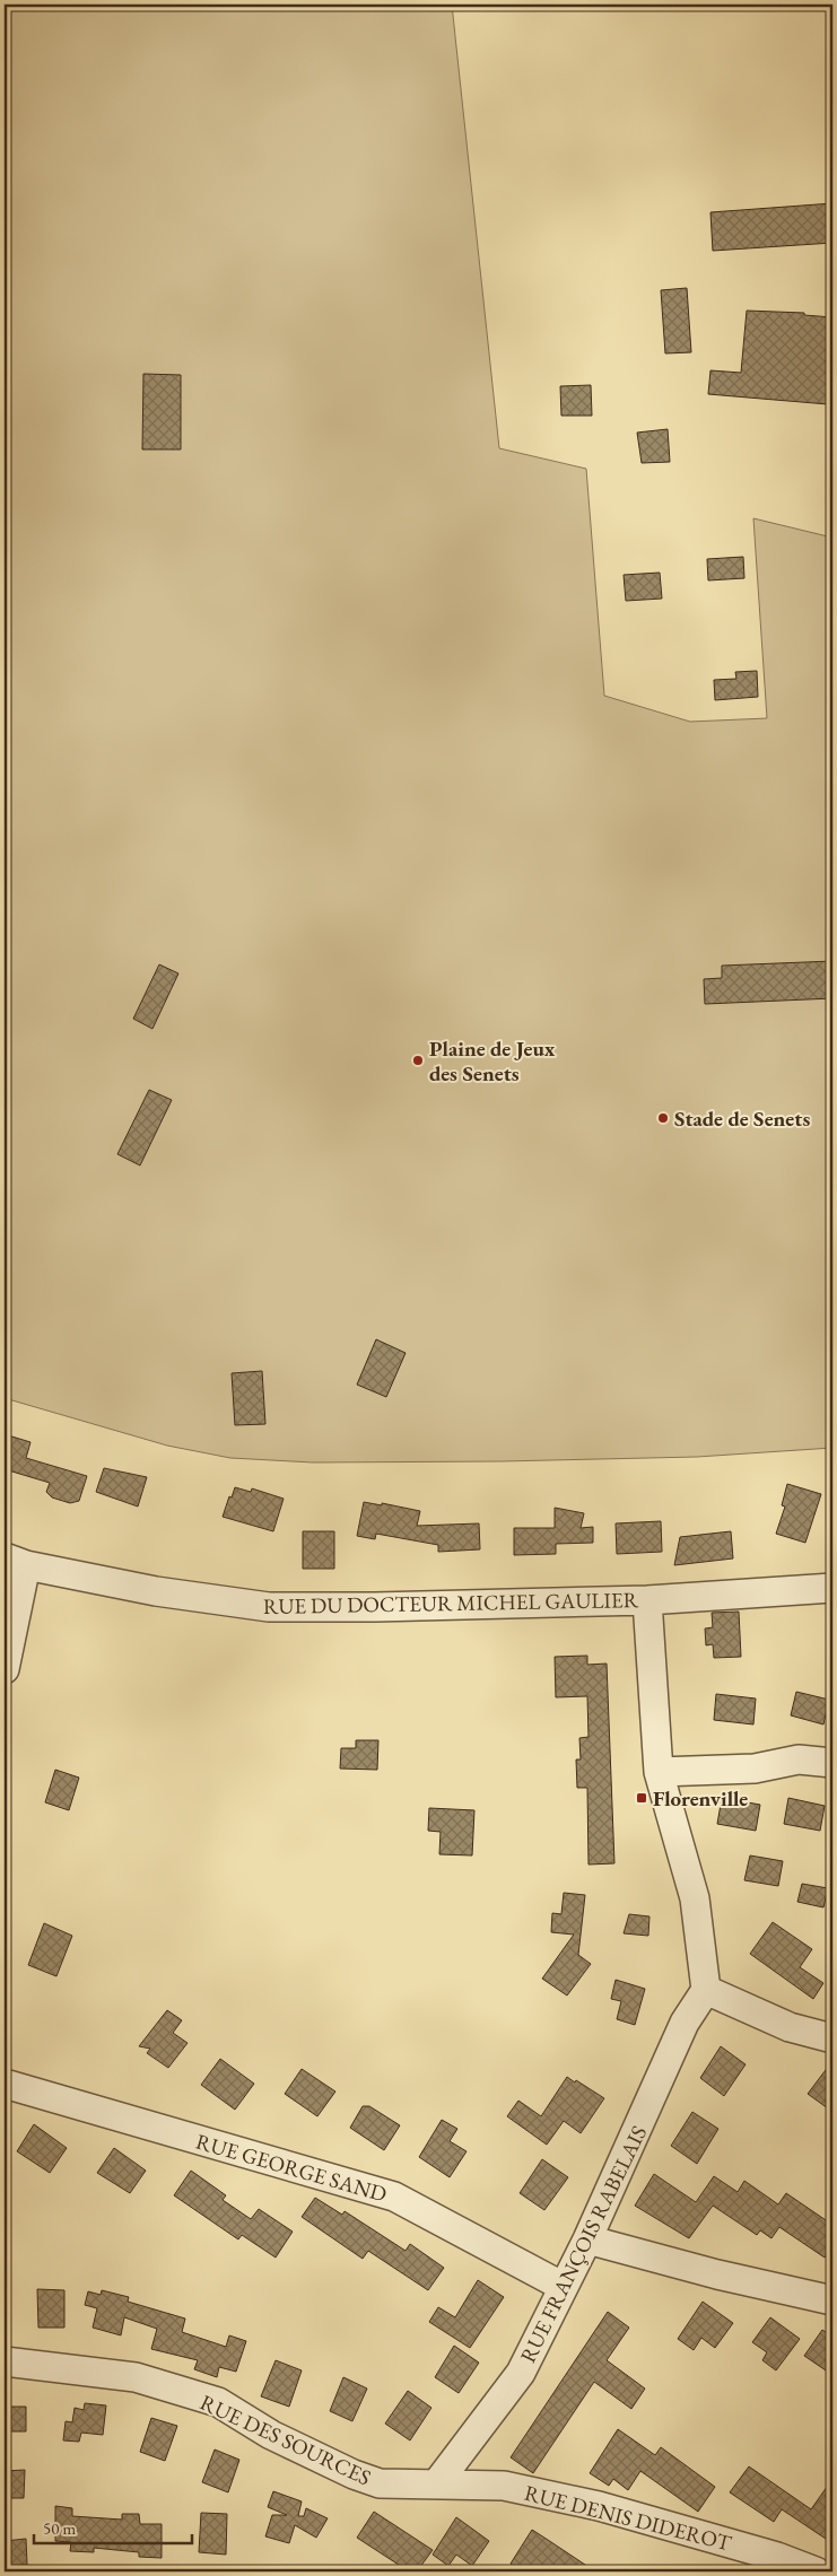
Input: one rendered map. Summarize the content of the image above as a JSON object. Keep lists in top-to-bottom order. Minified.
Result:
{"streets":{"street":["RUE DU DOCTEUR MICHEL GAULIER","RUE GEORGE SAND","RUE FRANÇOIS RABELAIS","RUE DES SOURCES","RUE DENIS DIDEROT"]},"crossings":[["RUE GEORGE SAND","RUE FRANÇOIS RABELAIS"],["RUE FRANÇOIS RABELAIS","RUE DES SOURCES"],["RUE FRANÇOIS RABELAIS","RUE DENIS DIDEROT"],["RUE DES SOURCES","RUE DENIS DIDEROT"]],"places":{"other":["Plaine de Jeux des Senets","Stade de Senets"],"transit":["Florenville"]},"scale_bar":"50 m"}
